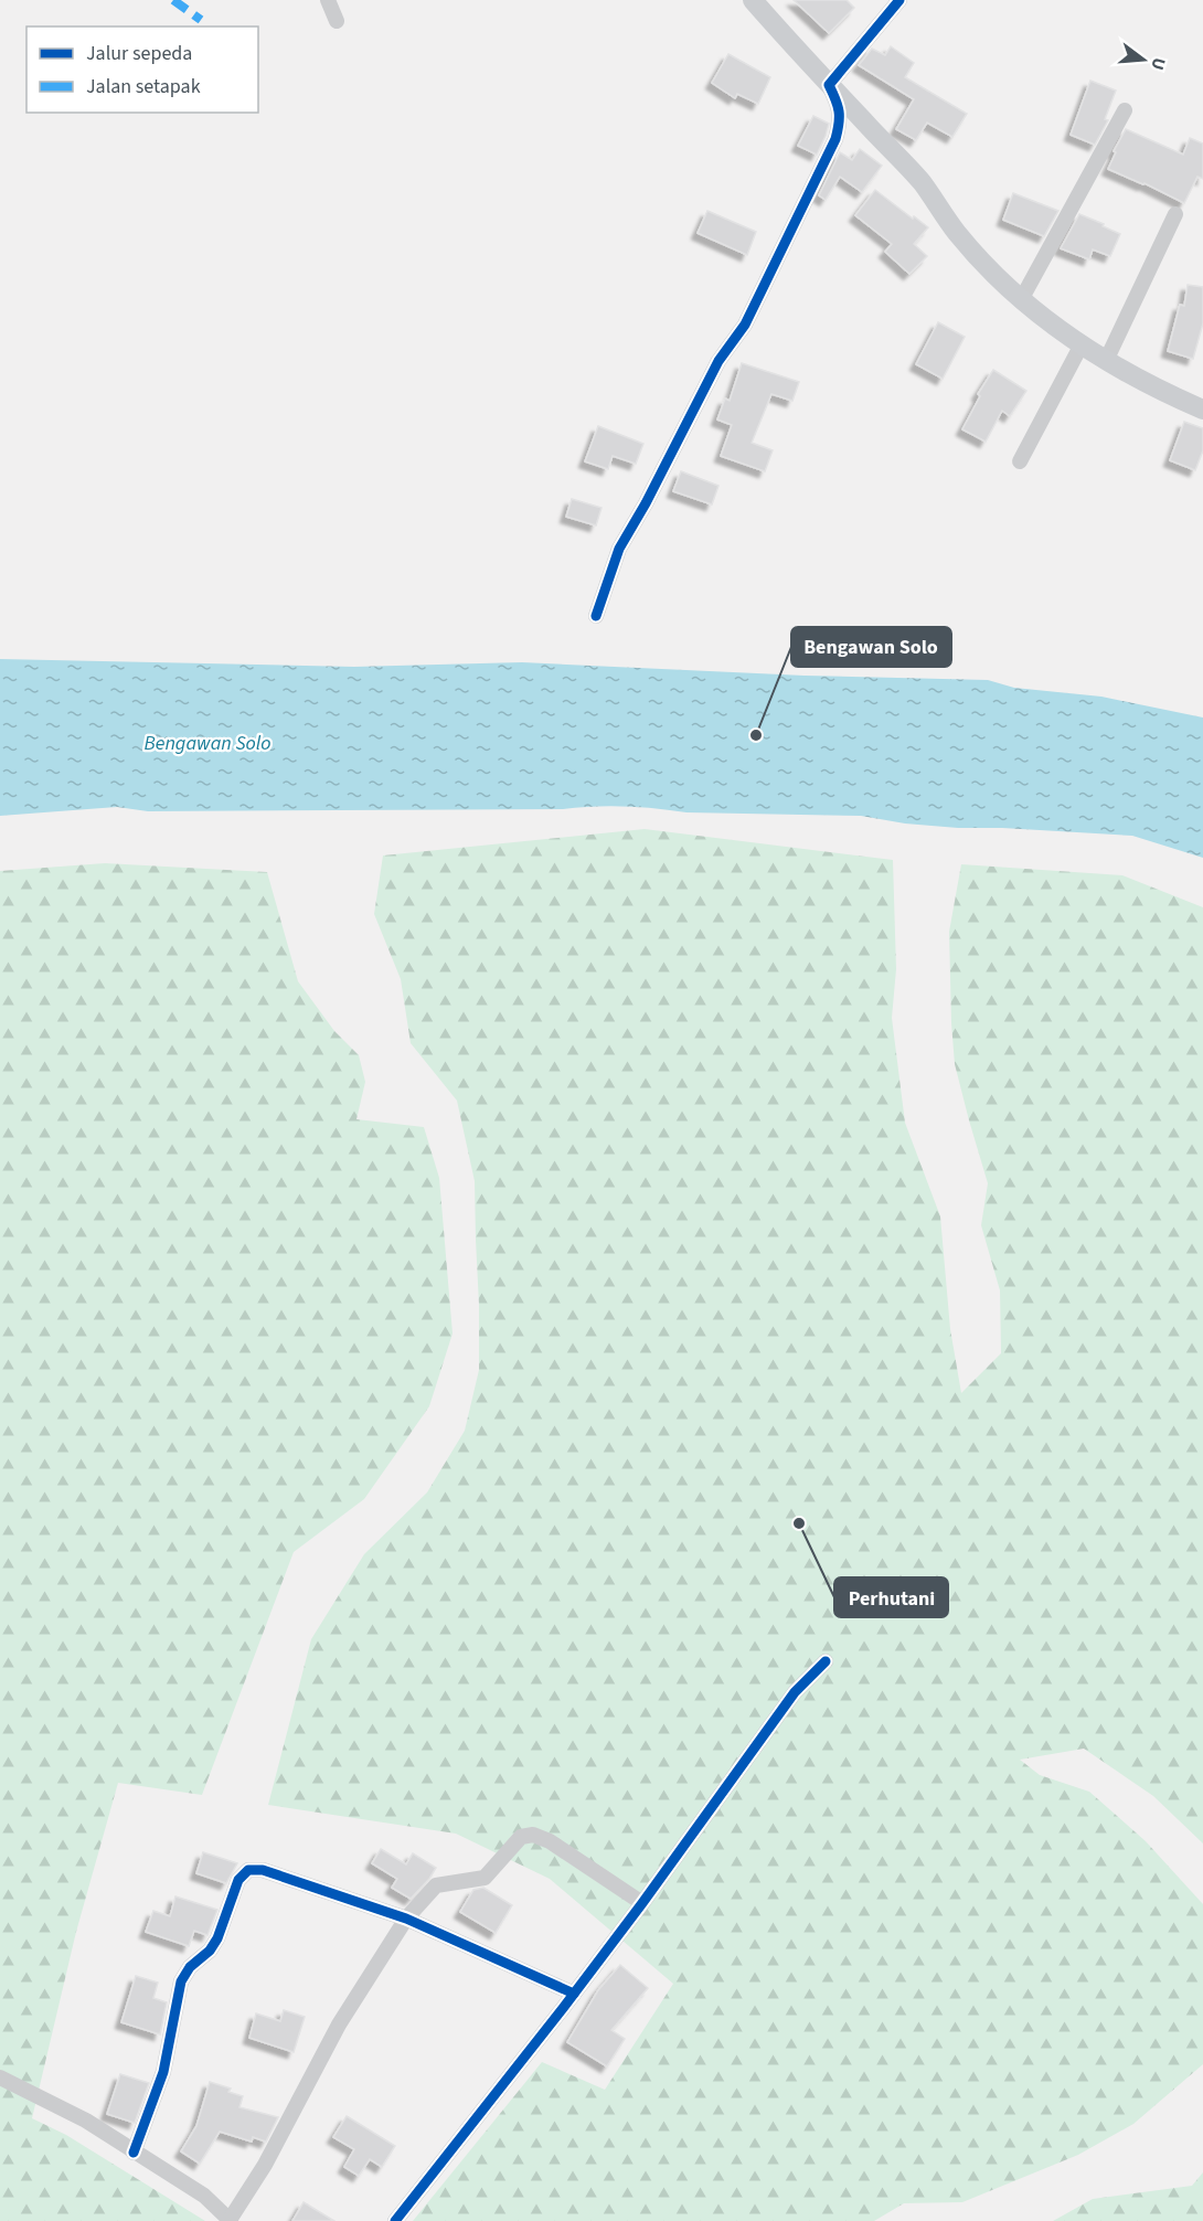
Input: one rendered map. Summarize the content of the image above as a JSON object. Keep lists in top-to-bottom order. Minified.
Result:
{"water":["Bengawan Solo"],"places":["Bengawan Solo","Perhutani"],"legend":["Jalur sepeda","Jalan setapak"],"north":"right"}
